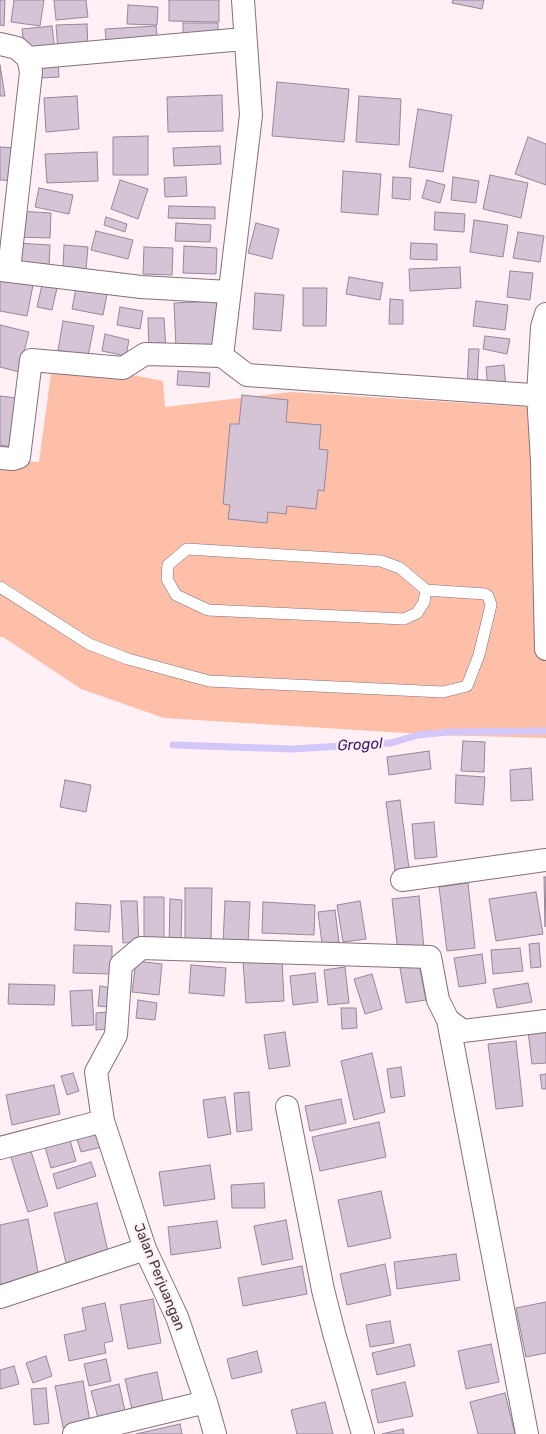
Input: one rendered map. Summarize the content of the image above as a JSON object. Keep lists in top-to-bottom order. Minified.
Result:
{"streets":{"street":["Jalan Perjuangan"]},"water":["Grogol"]}
